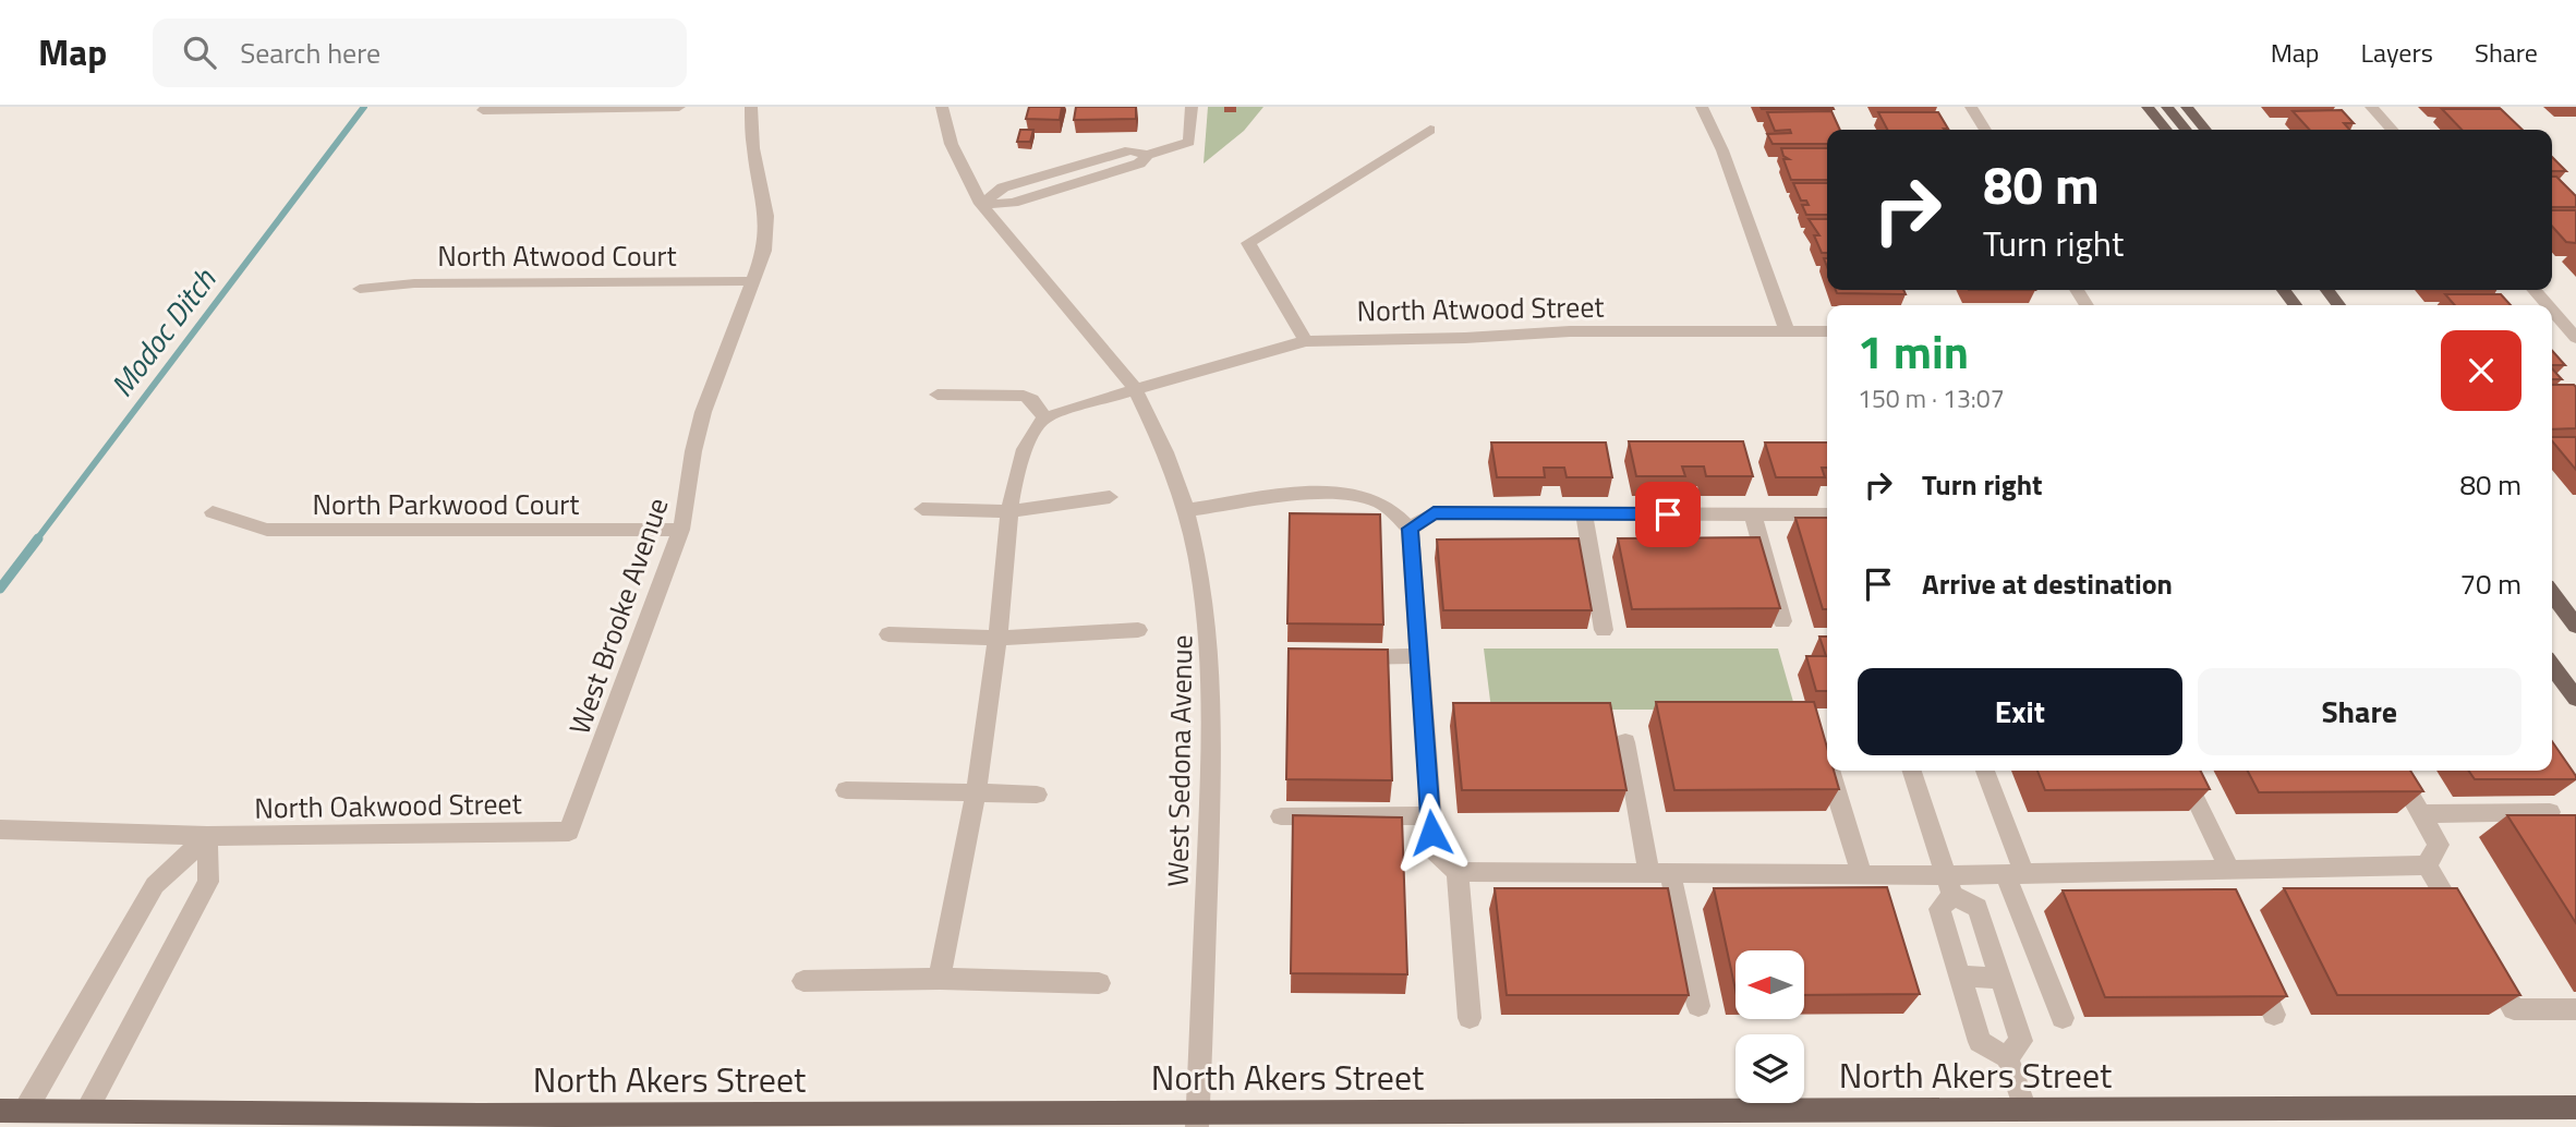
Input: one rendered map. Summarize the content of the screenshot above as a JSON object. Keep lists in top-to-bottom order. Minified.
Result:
{"streets":{"main road":["North Akers Street"],"street":["North Atwood Court","North Atwood Street","North Parkwood Court","West Brooke Avenue","West Sedona Avenue","North Oakwood Street"]},"crossings":[["North Atwood Court","West Brooke Avenue"],["North Atwood Street","West Sedona Avenue"],["North Parkwood Court","West Brooke Avenue"],["West Brooke Avenue","North Oakwood Street"],["West Sedona Avenue","North Akers Street"]],"water":["Modoc Ditch"],"north":"left","page":{"header":"Map","search":"Search here","nav":["Map","Layers","Share"],"turn":["80 m","Turn right"],"heading":["1 min","150 m · 13:07"],"list":[{"name":"Turn right","value":"80 m"},{"name":"Arrive at destination","value":"70 m"}],"buttons":["Exit","Share"]}}
